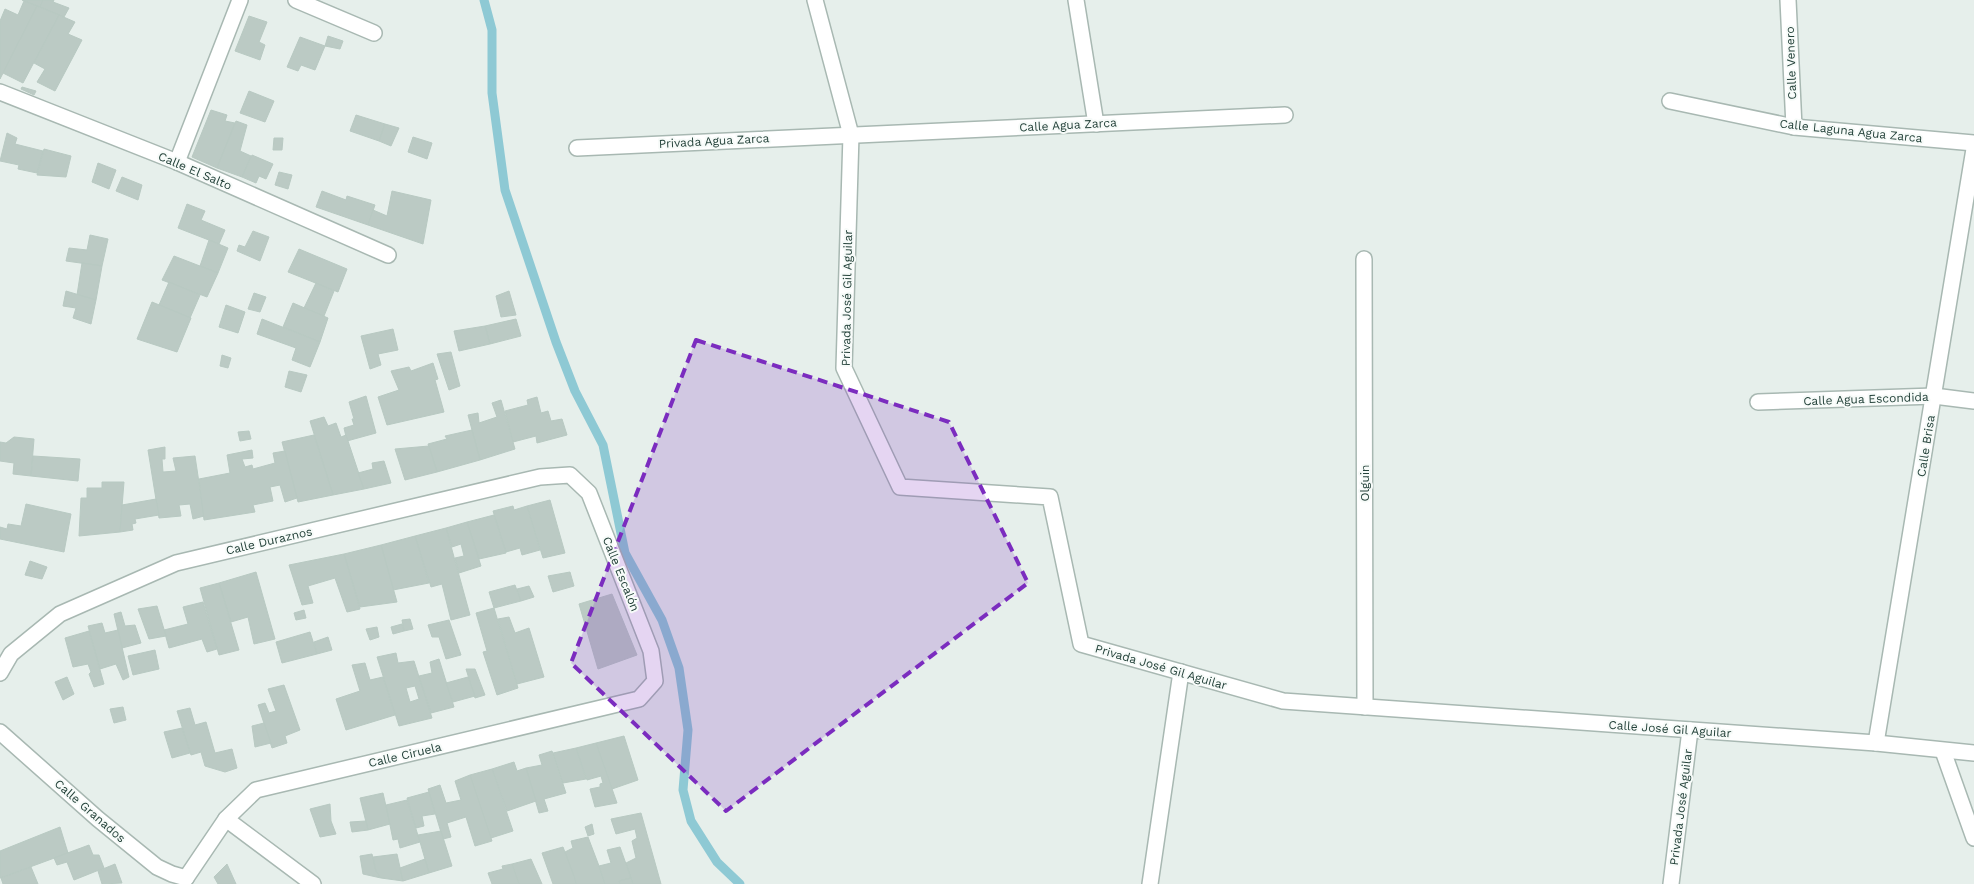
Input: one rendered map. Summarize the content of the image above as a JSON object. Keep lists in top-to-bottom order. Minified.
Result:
{"streets":{"street":["Calle Venero","Calle Agua Zarca","Calle Laguna Agua Zarca","Privada Agua Zarca","Calle El Salto","Privada José Gil Aguilar","Calle Agua Escondida","Calle Brisa","Olguin","Calle Duraznos","Calle Escalón","Calle José Gil Aguilar","Calle Ciruela","Privada José Aguilar","Calle Granados"]},"crossings":[["Calle Venero","Calle Laguna Agua Zarca"],["Calle Agua Zarca","Privada Agua Zarca"],["Calle Agua Zarca","Privada José Gil Aguilar"],["Privada Agua Zarca","Privada José Gil Aguilar"],["Privada José Gil Aguilar","Olguin"],["Privada José Gil Aguilar","Calle José Gil Aguilar"],["Calle Agua Escondida","Calle Brisa"],["Calle Brisa","Calle José Gil Aguilar"],["Olguin","Calle José Gil Aguilar"],["Calle Duraznos","Calle Escalón"],["Calle Escalón","Calle Ciruela"],["Calle José Gil Aguilar","Privada José Aguilar"],["Calle Ciruela","Calle Granados"]]}
